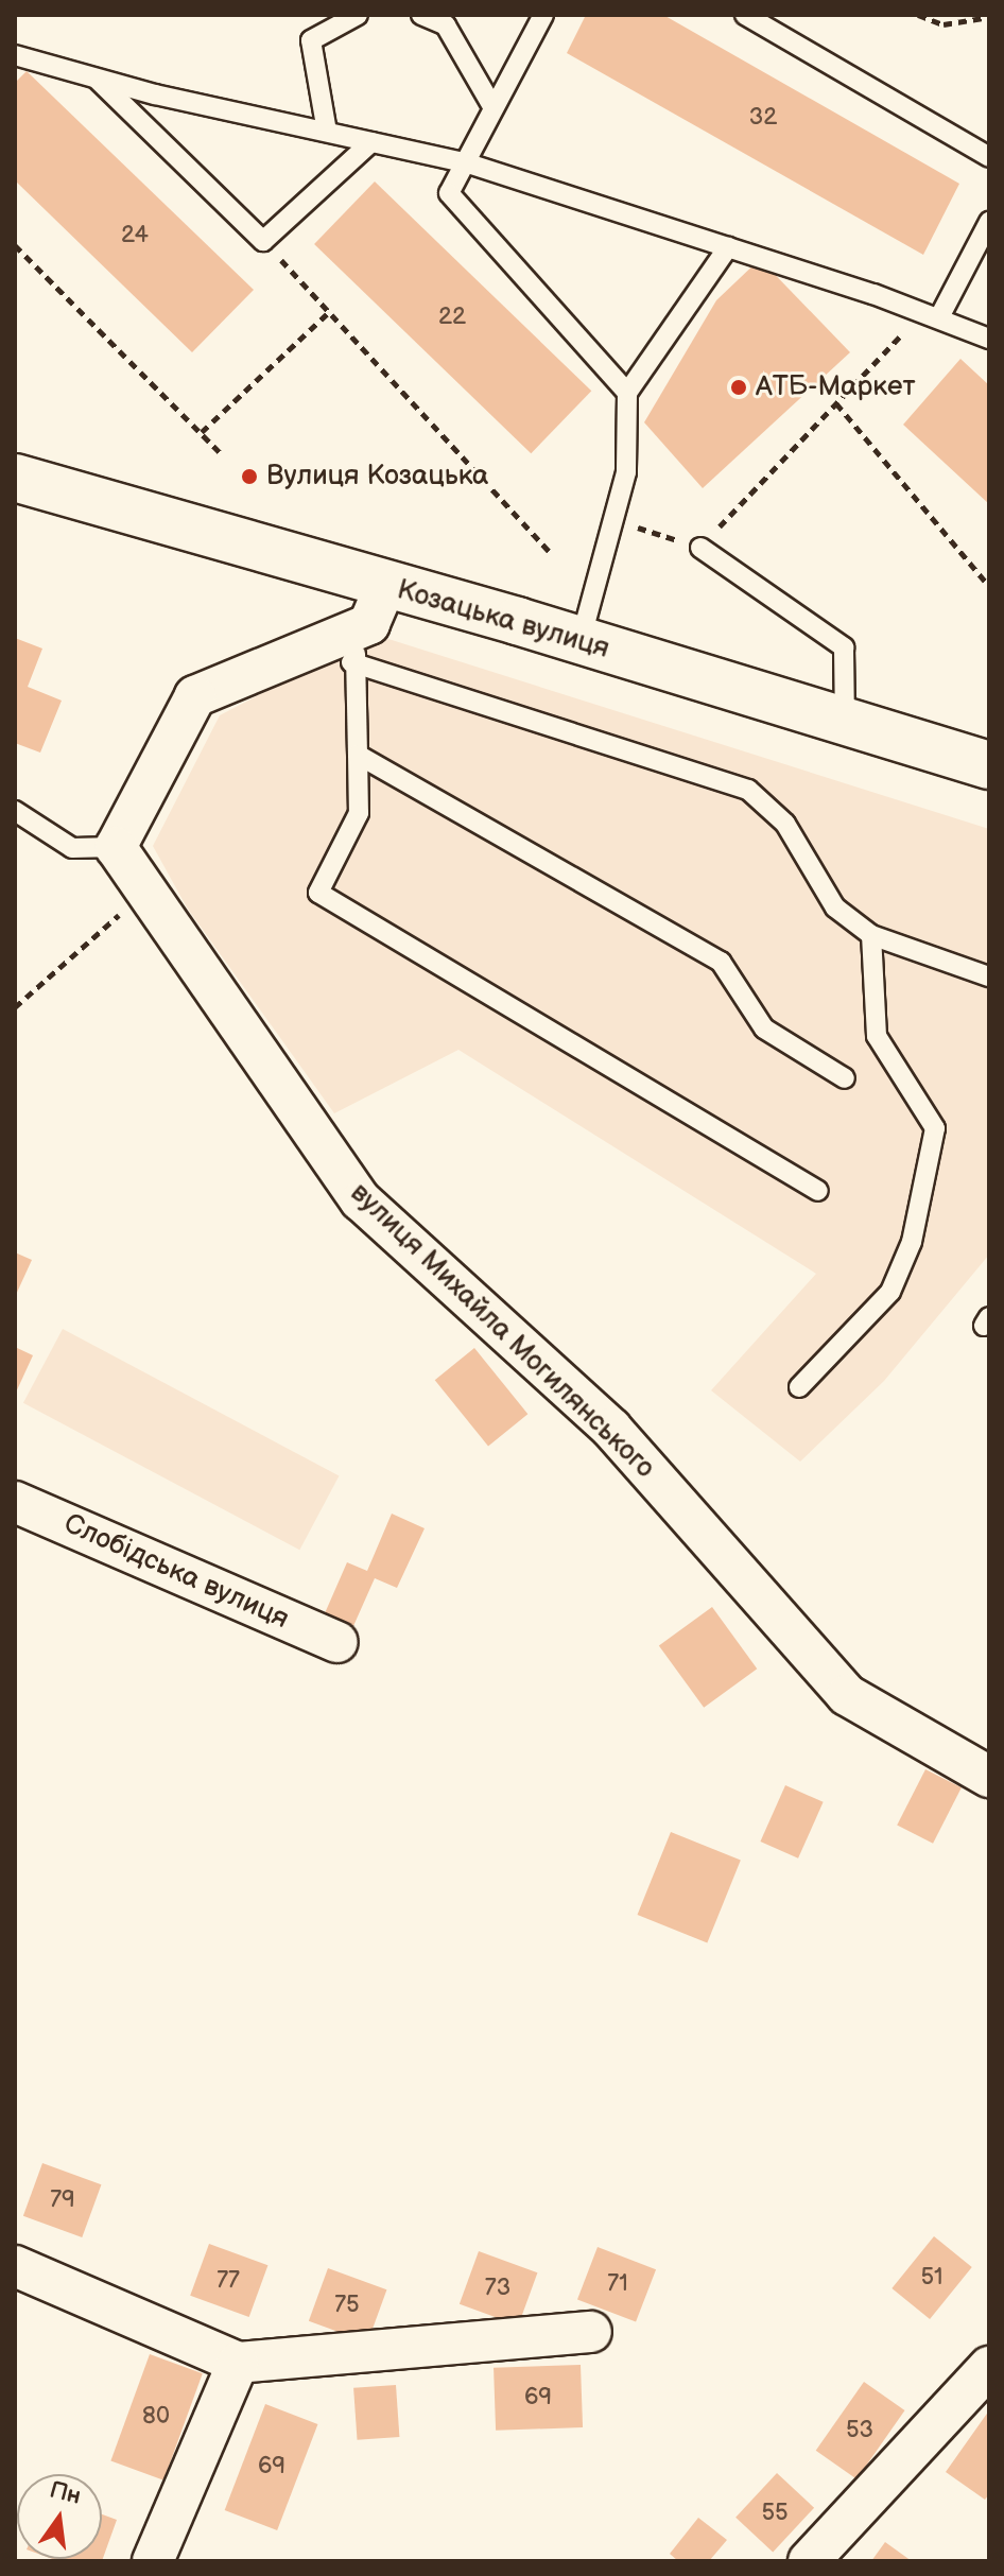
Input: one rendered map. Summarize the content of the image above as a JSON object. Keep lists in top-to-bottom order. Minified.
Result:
{"streets":{"main road":["Козацька вулиця"],"street":["вулиця Михайла Могилянського","Слобідська вулиця"]},"places":["АТБ-Маркет","Вулиця Козацька"],"house_numbers":["32","24","22","79","51","77","71","73","75","69","80","53","69","55"],"north":"top"}
